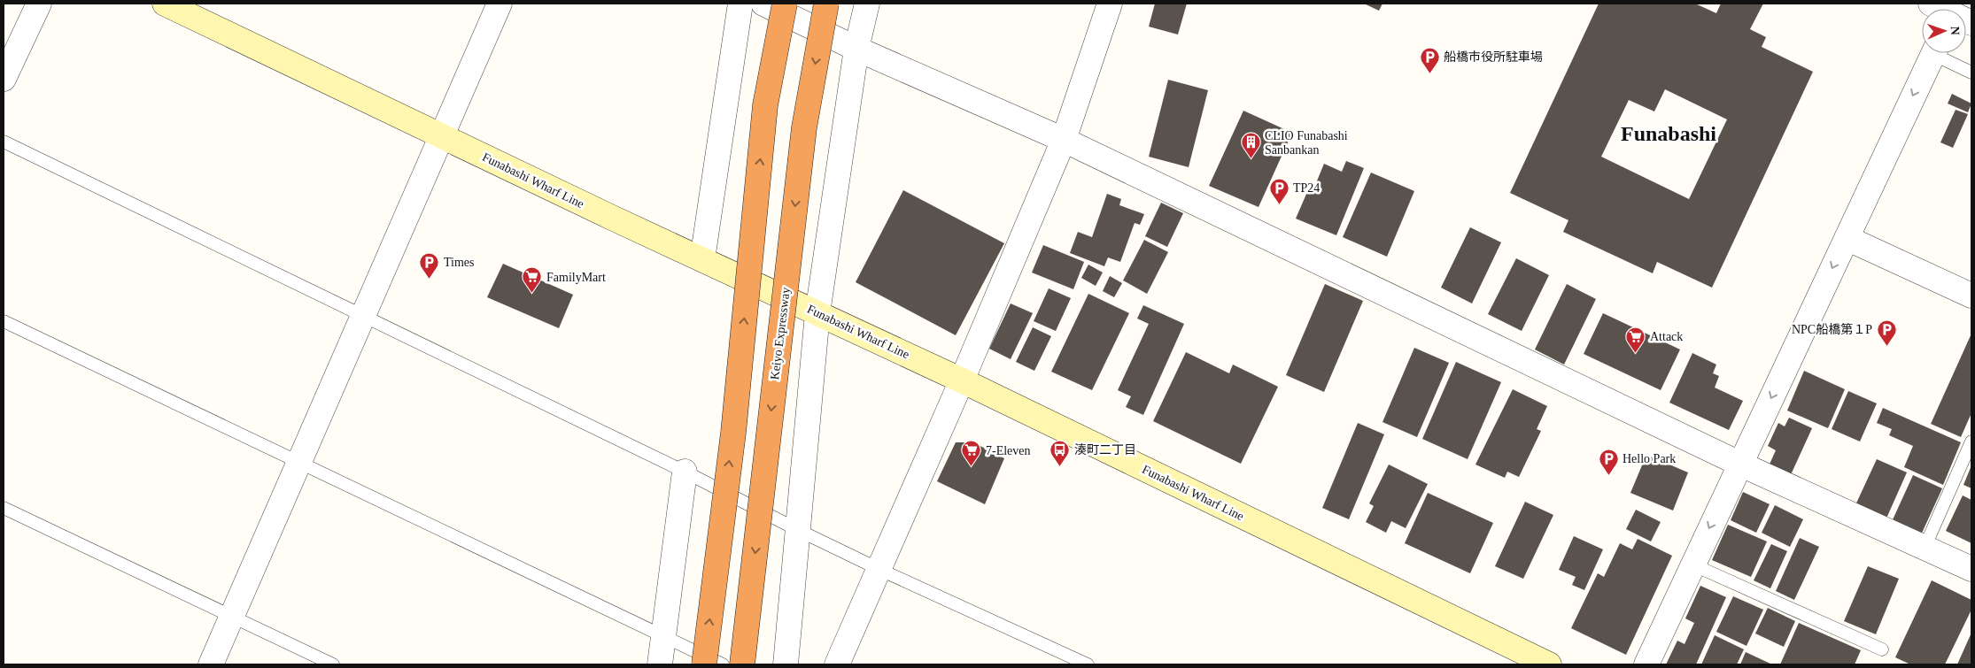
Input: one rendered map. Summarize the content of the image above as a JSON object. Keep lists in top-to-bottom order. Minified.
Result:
{"streets":{"highway":["Keiyo Expressway"],"main road":["Funabashi Wharf Line"]},"districts":["Funabashi"],"places":{"parking":["船橋市役所駐車場","TP24","Times","NPC船橋第１P","Hello Park"],"building":["CLIO Funabashi Sanbankan"],"supermarket":["FamilyMart","Attack","7-Eleven"],"bus stop":["湊町二丁目"]},"north":"right"}
